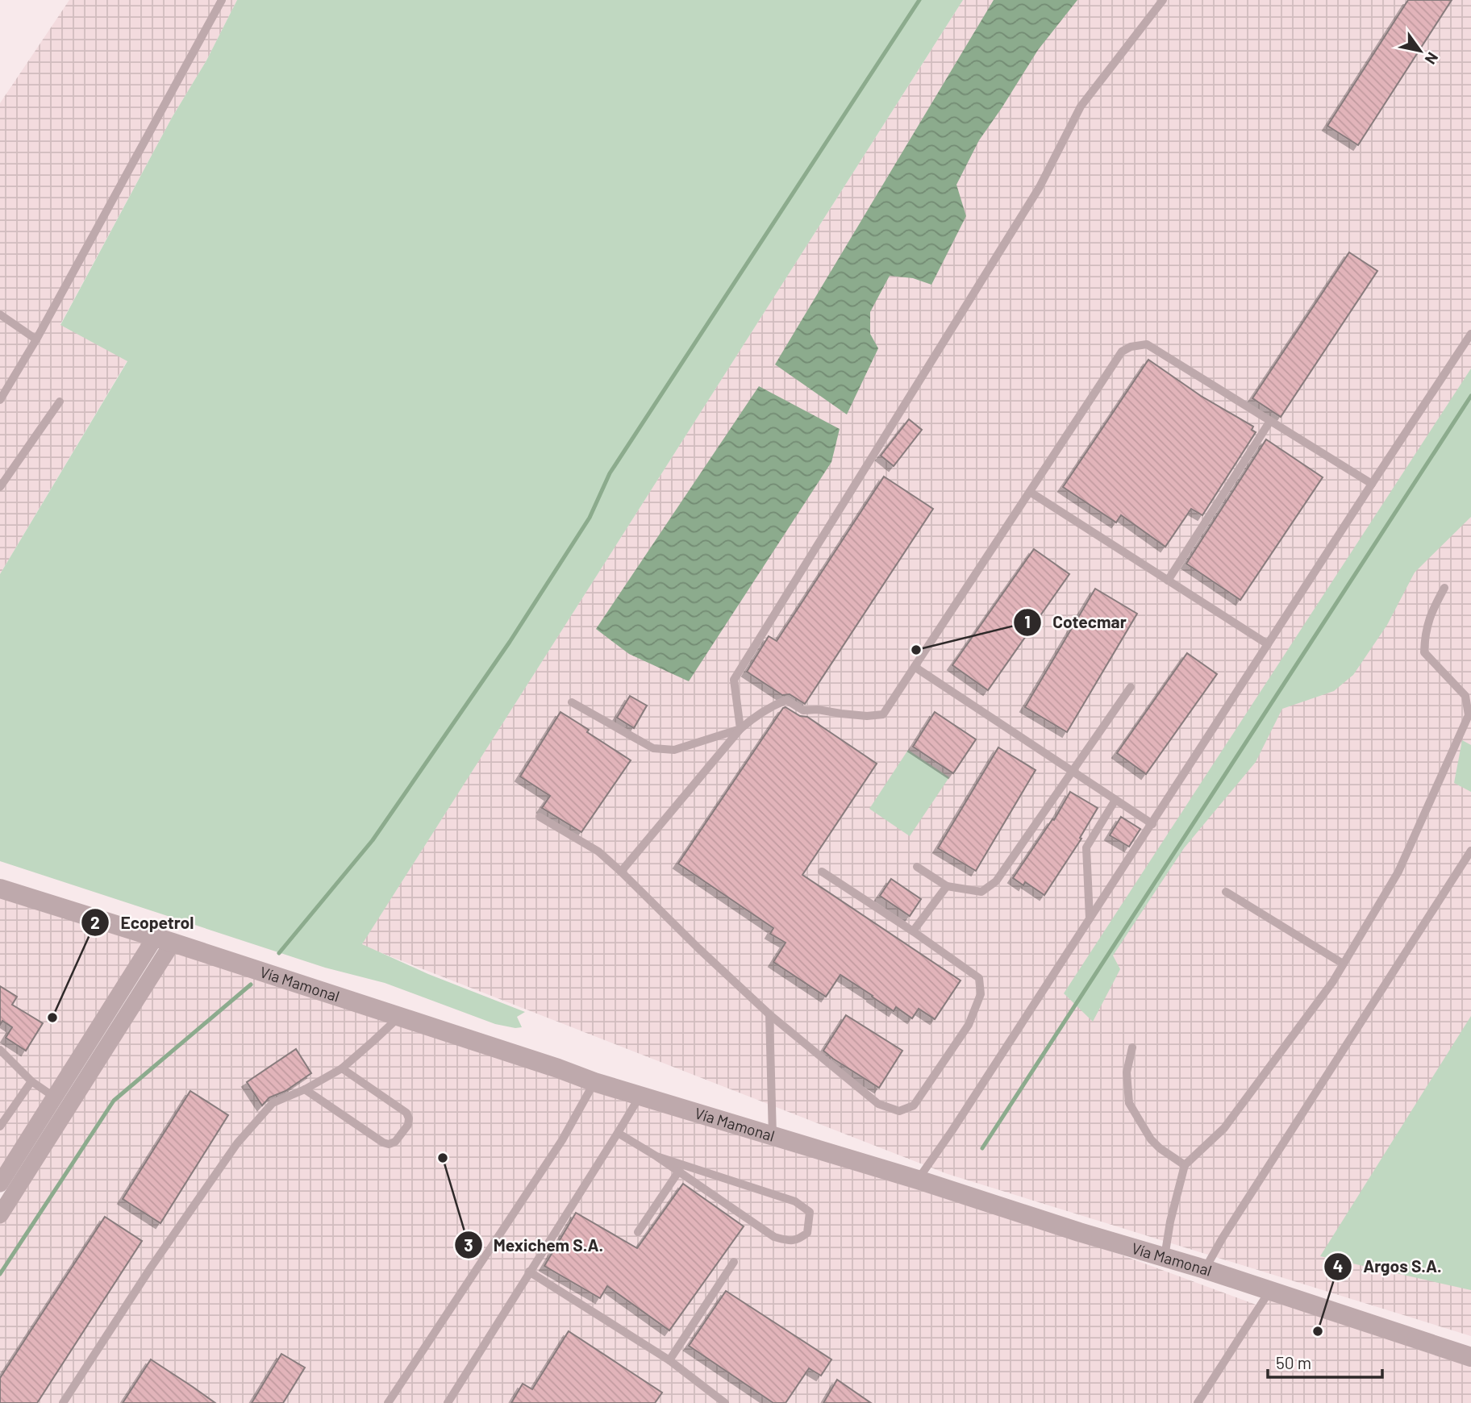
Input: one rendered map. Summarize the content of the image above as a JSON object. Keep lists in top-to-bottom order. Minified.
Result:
{"streets":{"street":["Vía Mamonal"]},"places":["Cotecmar","Ecopetrol","Mexichem S.A.","Argos S.A."],"scale_bar":"50 m","north":"bottom right"}
